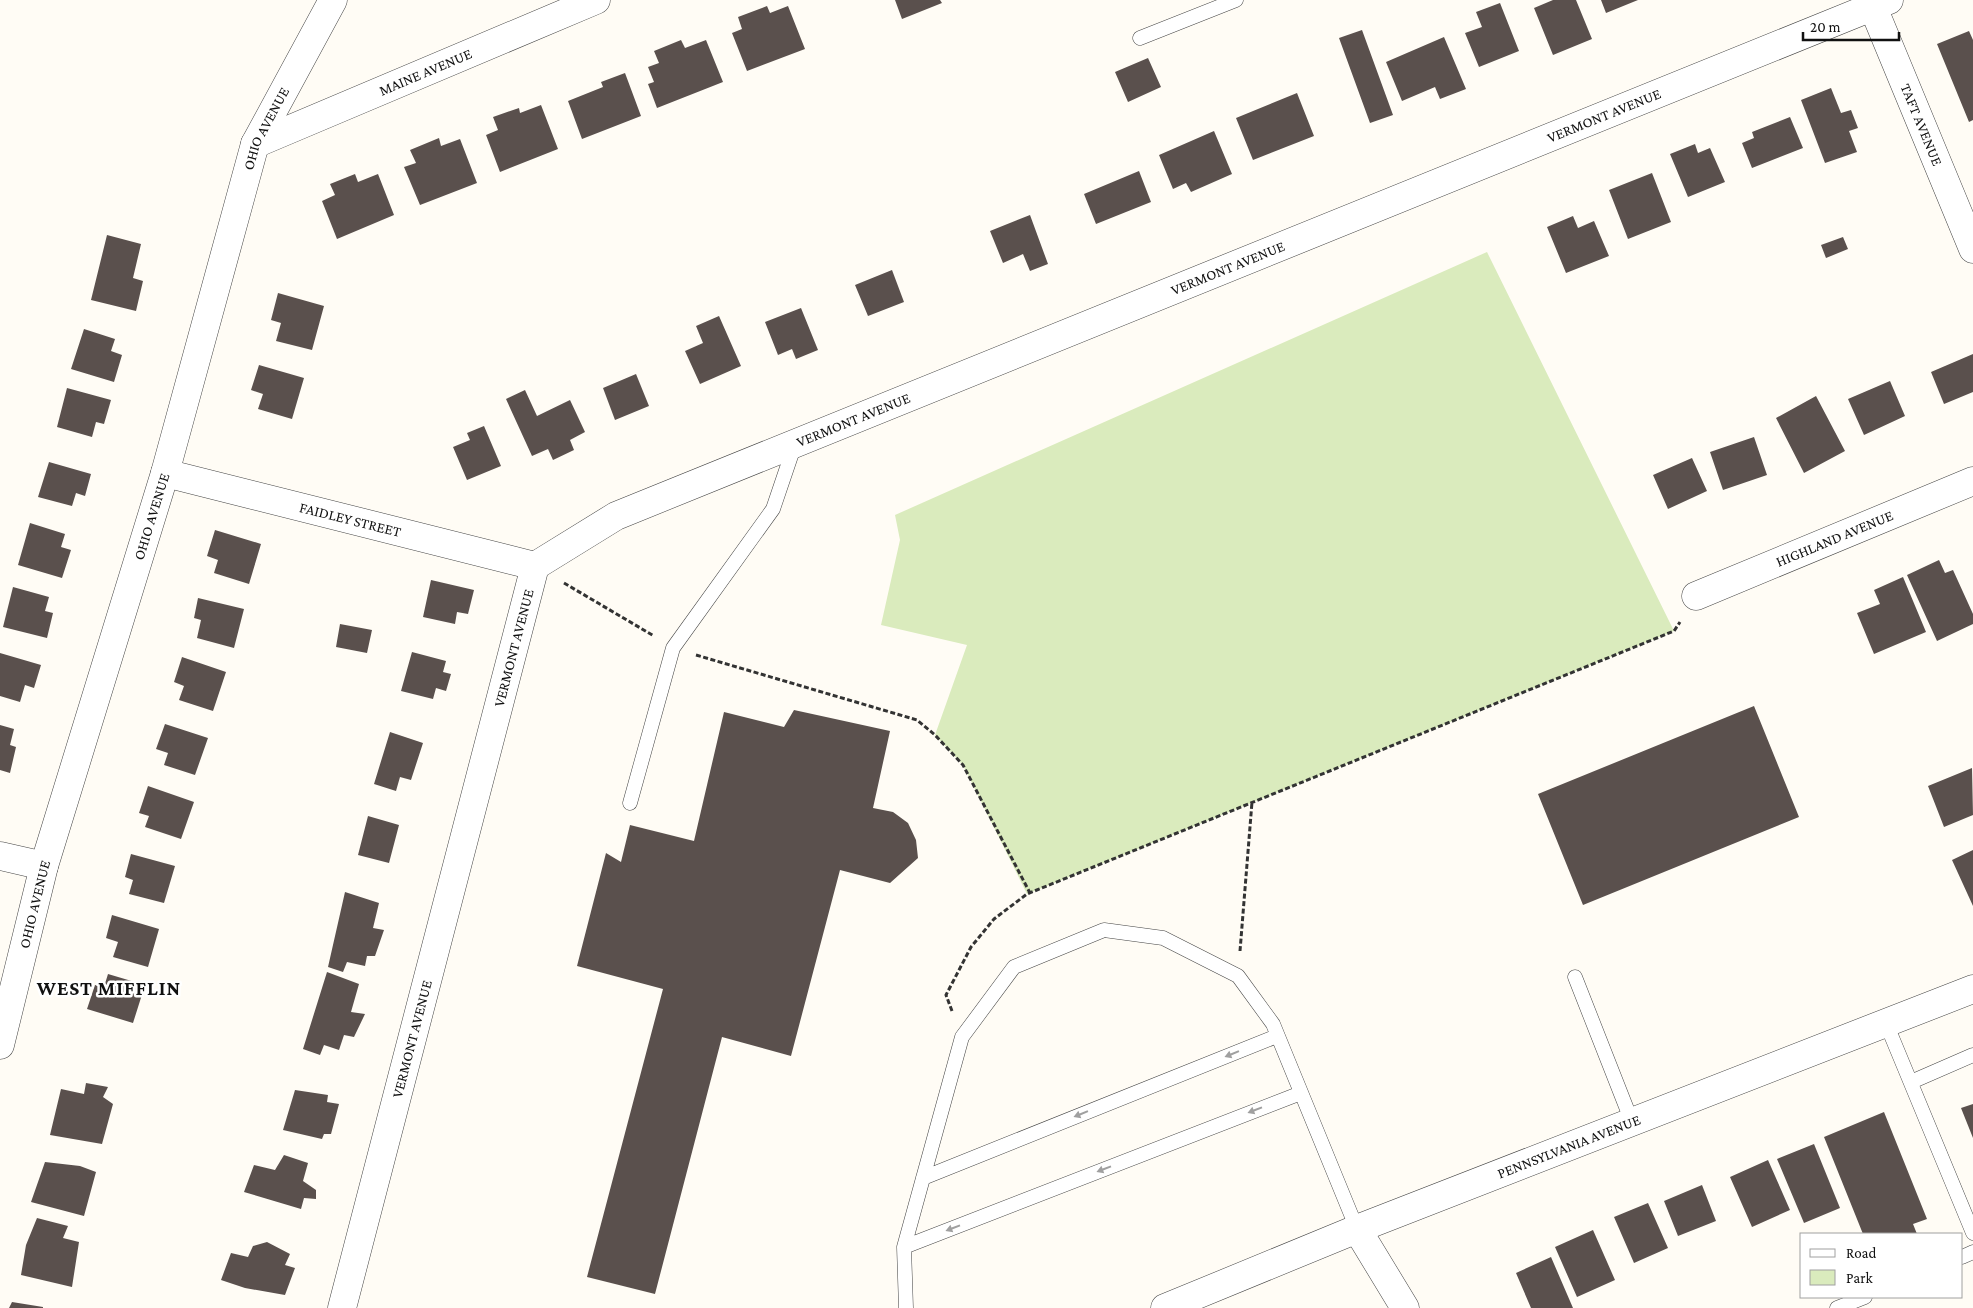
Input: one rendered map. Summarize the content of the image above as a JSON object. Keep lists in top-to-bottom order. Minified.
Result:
{"streets":{"street":["MAINE AVENUE","VERMONT AVENUE","TAFT AVENUE","OHIO AVENUE","FAIDLEY STREET","HIGHLAND AVENUE","PENNSYLVANIA AVENUE"]},"crossings":[["MAINE AVENUE","OHIO AVENUE"],["VERMONT AVENUE","TAFT AVENUE"],["VERMONT AVENUE","FAIDLEY STREET"],["OHIO AVENUE","FAIDLEY STREET"]],"districts":["WEST MIFFLIN"],"legend":["Road","Park"],"scale_bar":"20 m"}
